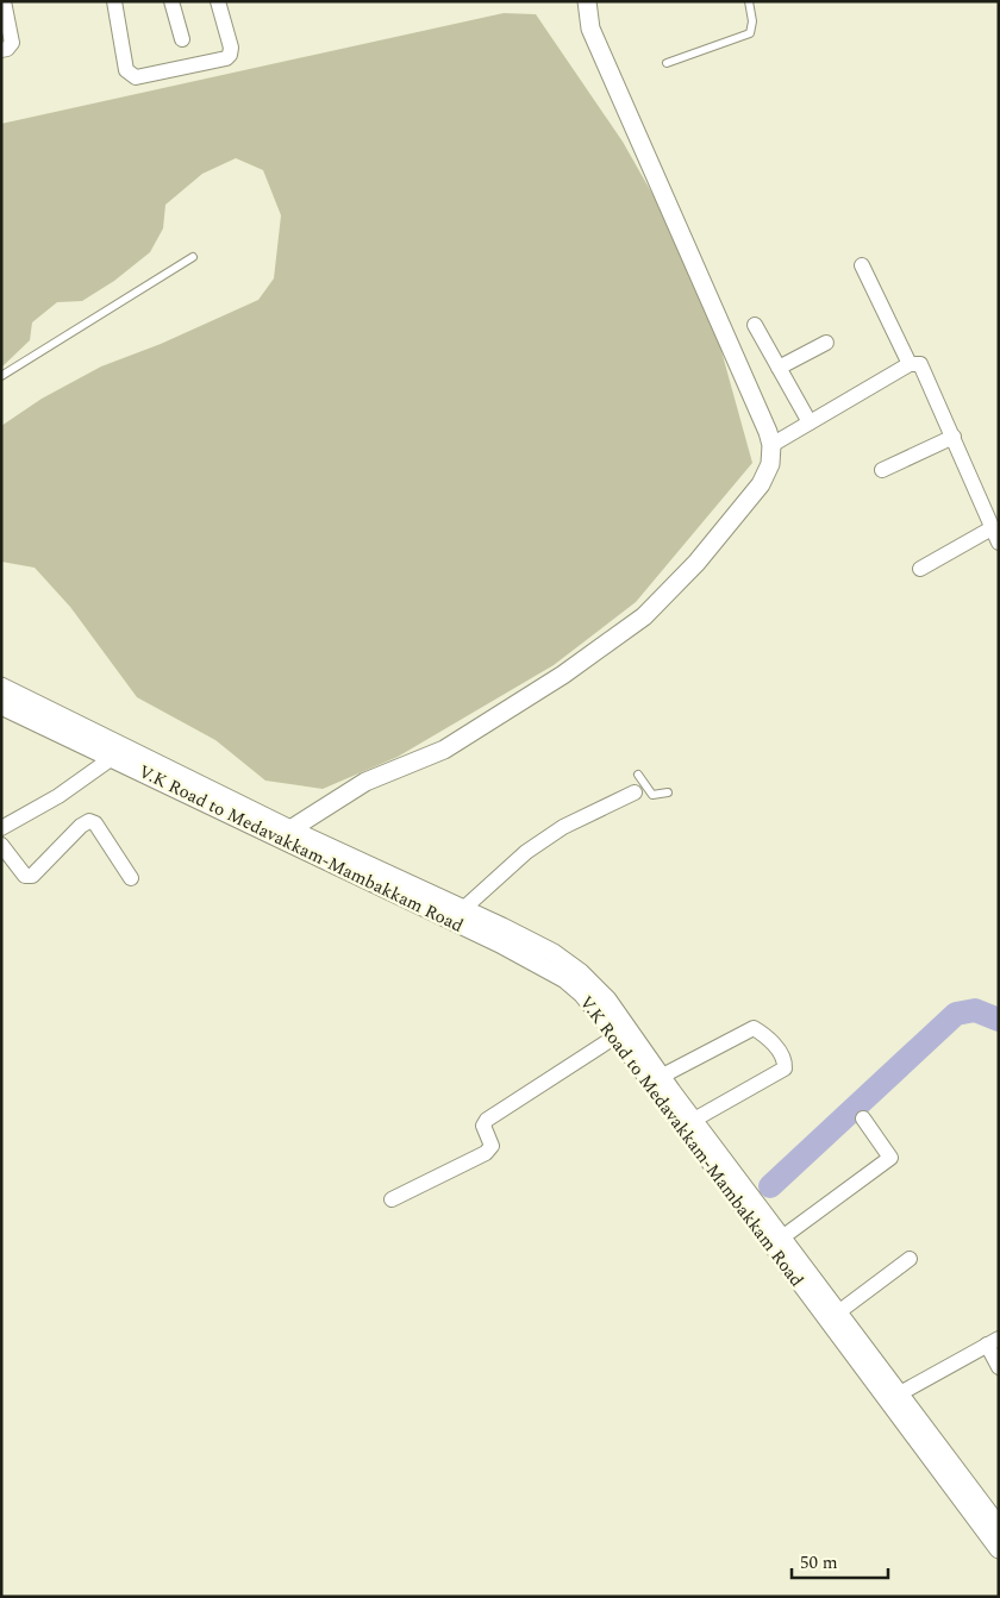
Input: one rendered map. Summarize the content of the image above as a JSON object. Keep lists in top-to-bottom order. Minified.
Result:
{"streets":{"street":["V.K Road to Medavakkam-Mambakkam Road"]},"scale_bar":"50 m"}
